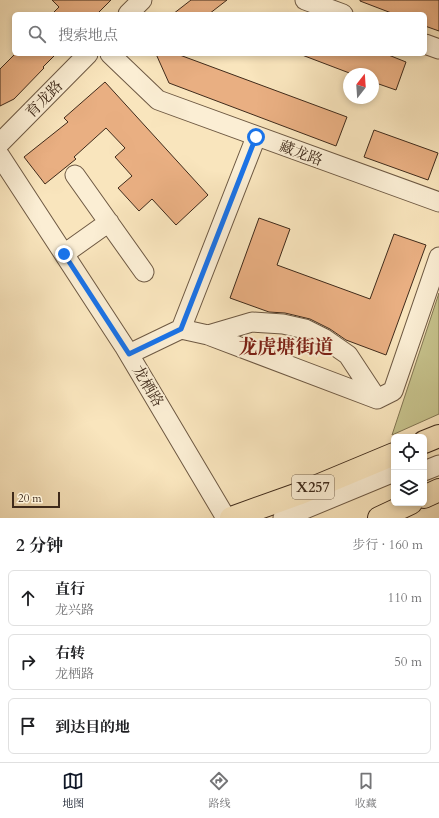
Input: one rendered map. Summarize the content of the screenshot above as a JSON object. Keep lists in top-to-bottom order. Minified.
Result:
{"streets":{"main road":["X257"],"street":["育龙路","藏龙路","龙栖路"]},"districts":["龙虎塘街道"],"scale_bar":"20 m","north":"top","page":{"search":"搜索地点","scale":"20 m","heading":["2 分钟","步行 · 160 m"],"list":[["直行","龙兴路","110 m"],["右转","龙栖路","50 m"],"到达目的地"],"nav":["地图","路线","收藏"]}}
